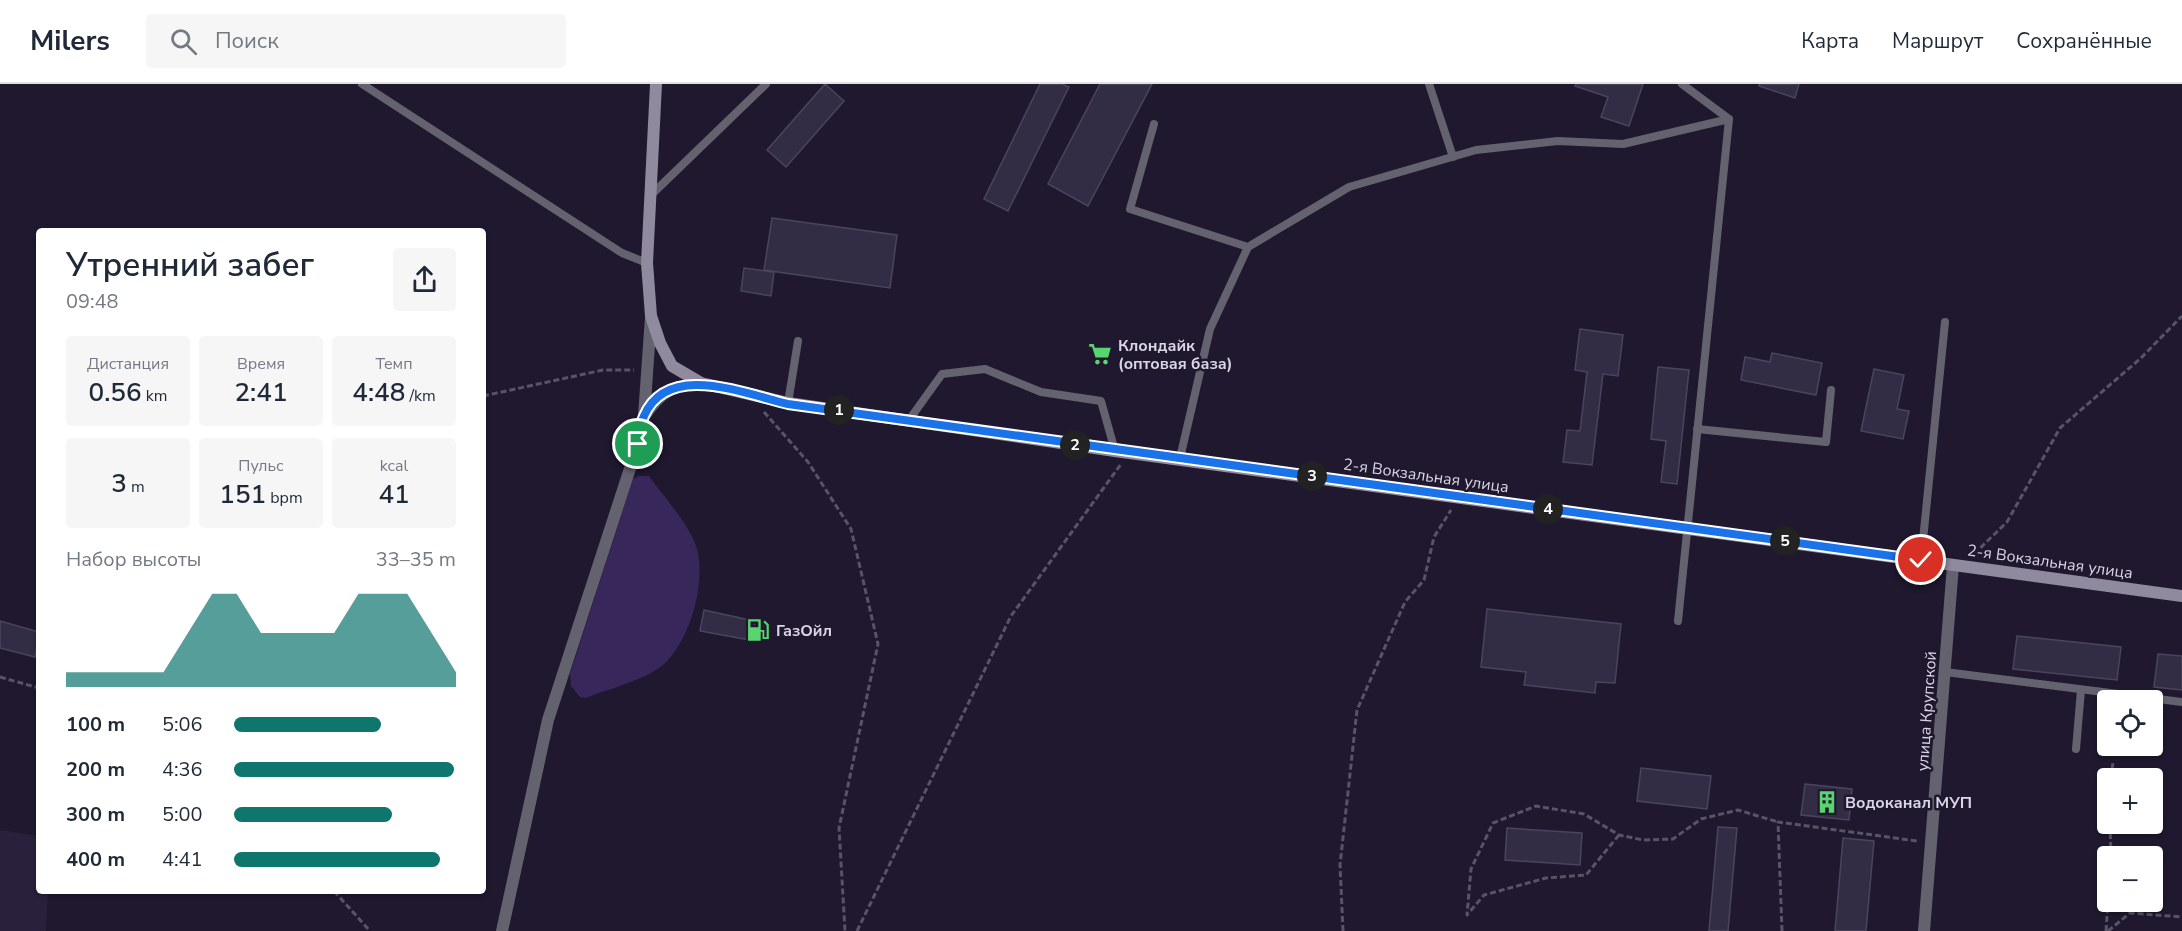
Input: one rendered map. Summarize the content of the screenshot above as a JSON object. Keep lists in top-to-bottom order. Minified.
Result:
{"streets":{"main road":["2-я Вокзальная улица"],"street":["улица Крупской"]},"crossings":[["2-я Вокзальная улица","улица Крупской"]],"places":{"supermarket":["Клондайк (оптовая база)"],"fuel station":["ГазОйл"],"building":["Водоканал МУП"]},"page":{"header":"Milers","search":"Поиск","nav":["Карта","Маршрут","Сохранённые"],"heading":["Утренний забег","09:48"],"stats":[["Дистанция","0.56 km"],["Время","2:41"],["Темп","4:48 /km"],["3 m"],["Пульс","151 bpm"],["kcal","41"]],"pins":["1","2","3","4","5"],"chart":["Набор высоты","33–35 m"],"map_buttons":["+","−"],"list":[{"name":"100 m","note":"5:06"},{"name":"200 m","note":"4:36"},{"name":"300 m","note":"5:00"},{"name":"400 m","note":"4:41"}]}}
